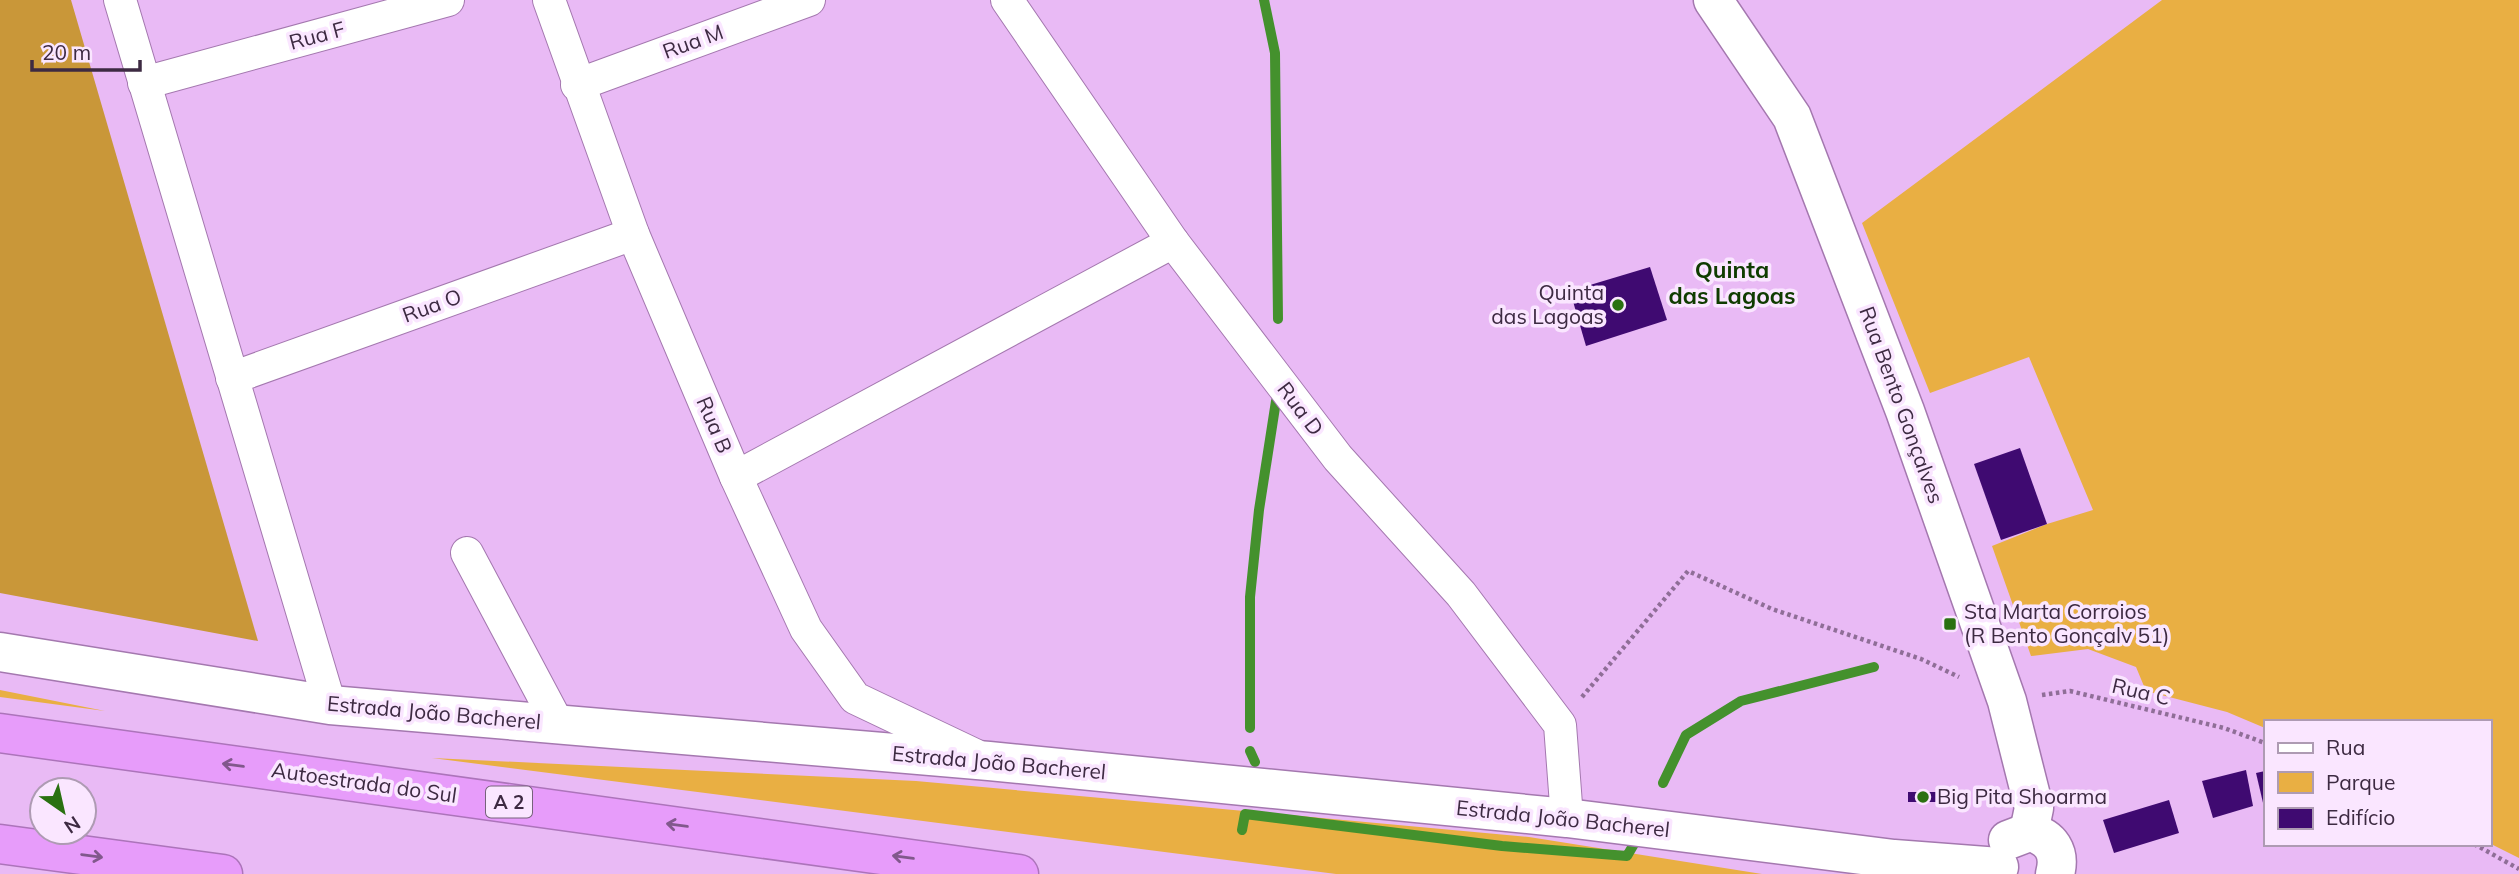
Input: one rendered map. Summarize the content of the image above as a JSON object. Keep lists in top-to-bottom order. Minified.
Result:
{"streets":{"highway":["Autoestrada do Sul","A 2"],"street":["Rua F","Rua M","Rua O","Rua Bento Gonçalves","Rua D","Rua B","Estrada João Bacherel"],"path":["Rua C"]},"crossings":[["Rua M","Rua B"],["Rua O","Rua B"],["Rua Bento Gonçalves","Rua C"],["Rua B","Estrada João Bacherel"]],"one_way":["Autoestrada do Sul"],"districts":["Quinta das Lagoas"],"places":{"other":["Quinta das Lagoas","Big Pita Shoarma"],"transit":["Sta Marta Corroios (R Bento Gonçalv 51)"]},"legend":["Rua","Parque","Edifício"],"scale_bar":"20 m","north":"bottom right"}
